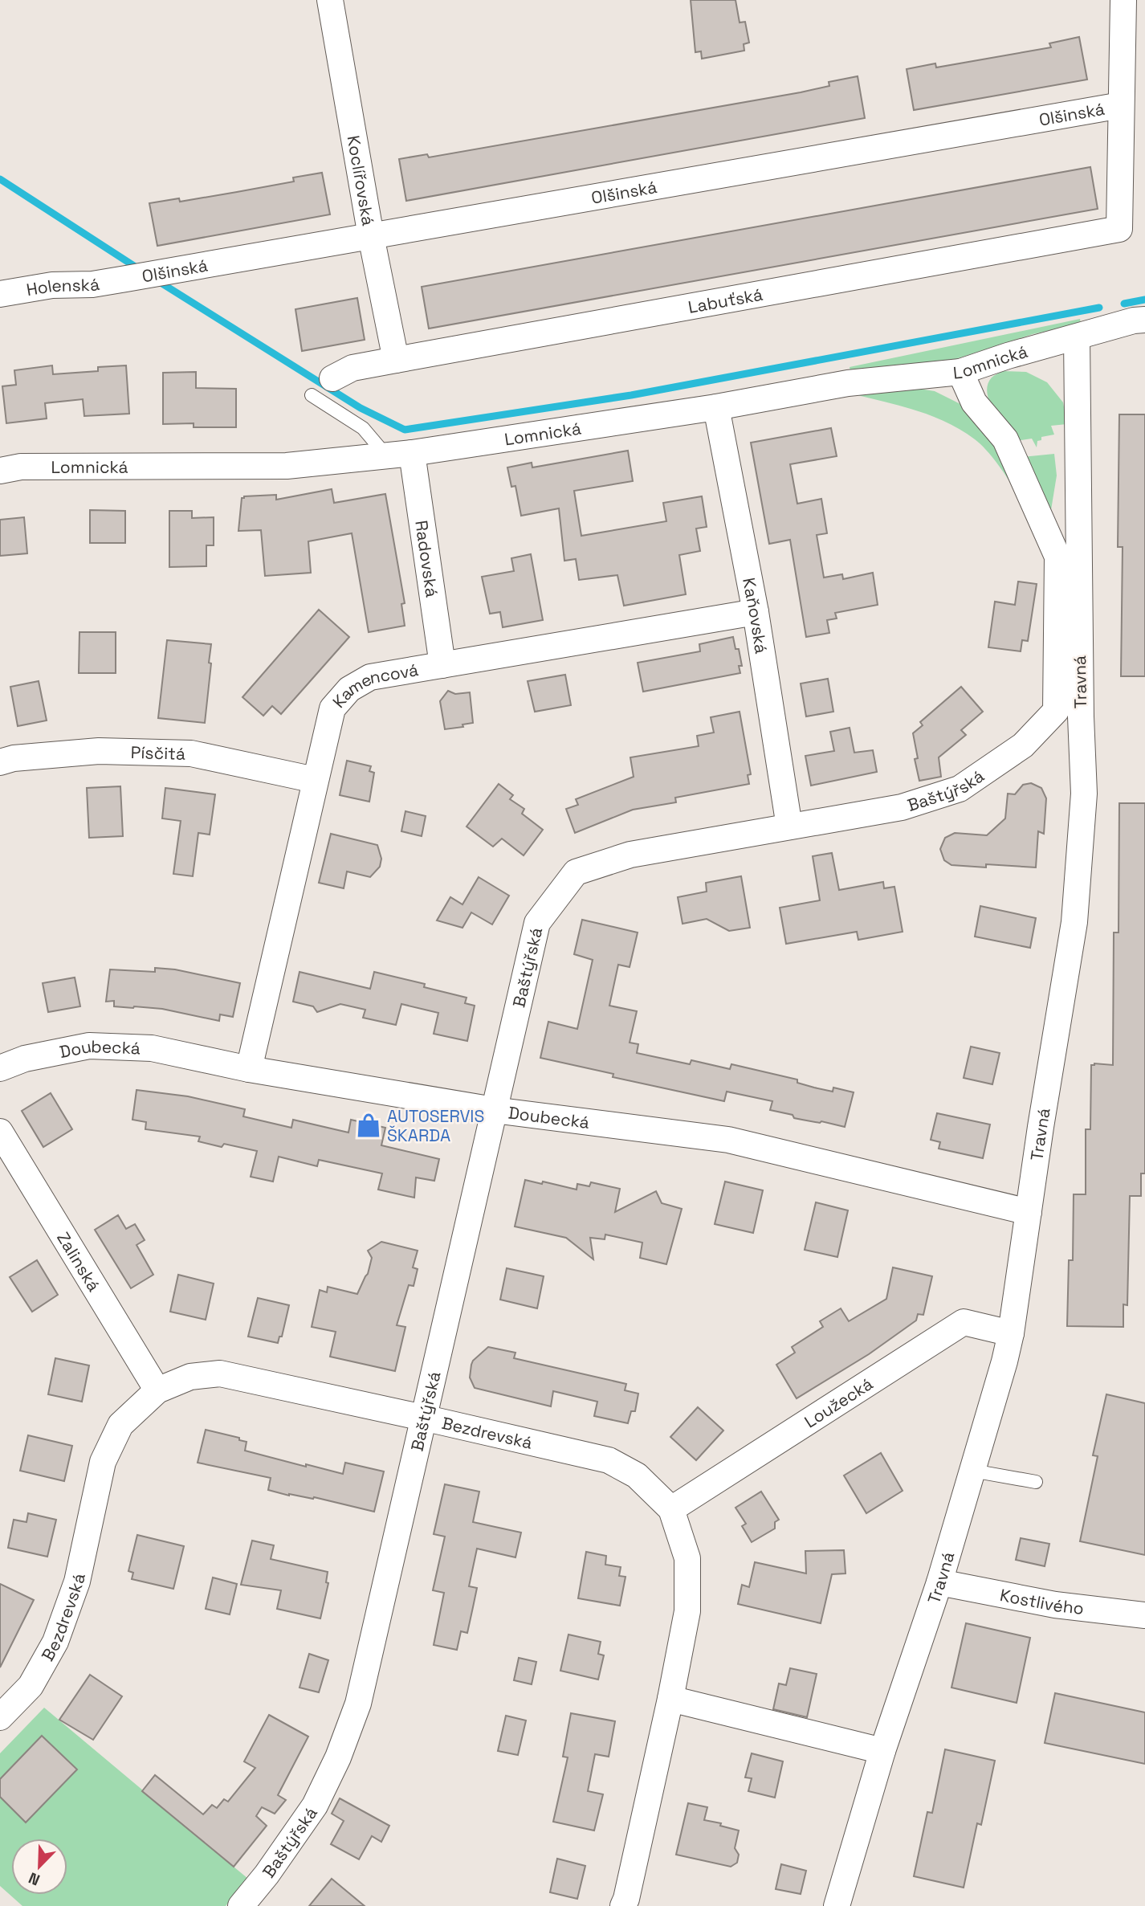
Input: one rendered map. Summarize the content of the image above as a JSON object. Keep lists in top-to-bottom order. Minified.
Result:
{"streets":{"street":["Olšinská","Koclířovská","Holenská","Labuťská","Lomnická","Radovská","Kaňovská","Travná","Kamencová","Písčitá","Baštýřská","Doubecká","Zalinská","Loužecká","Bezdrevská","Kostlivého"]},"crossings":[["Olšinská","Koclířovská"],["Olšinská","Holenská"],["Olšinská","Labuťská"],["Koclířovská","Labuťská"],["Lomnická","Radovská"],["Lomnická","Kaňovská"],["Lomnická","Travná"],["Lomnická","Baštýřská"],["Radovská","Kamencová"],["Kaňovská","Kamencová"],["Kaňovská","Baštýřská"],["Travná","Doubecká"],["Travná","Loužecká"],["Travná","Kostlivého"],["Kamencová","Písčitá"],["Kamencová","Doubecká"],["Baštýřská","Doubecká"],["Baštýřská","Bezdrevská"],["Zalinská","Bezdrevská"],["Loužecká","Bezdrevská"]],"places":{"shop":["AUTOSERVIS ŠKARDA"]},"north":"bottom left"}
